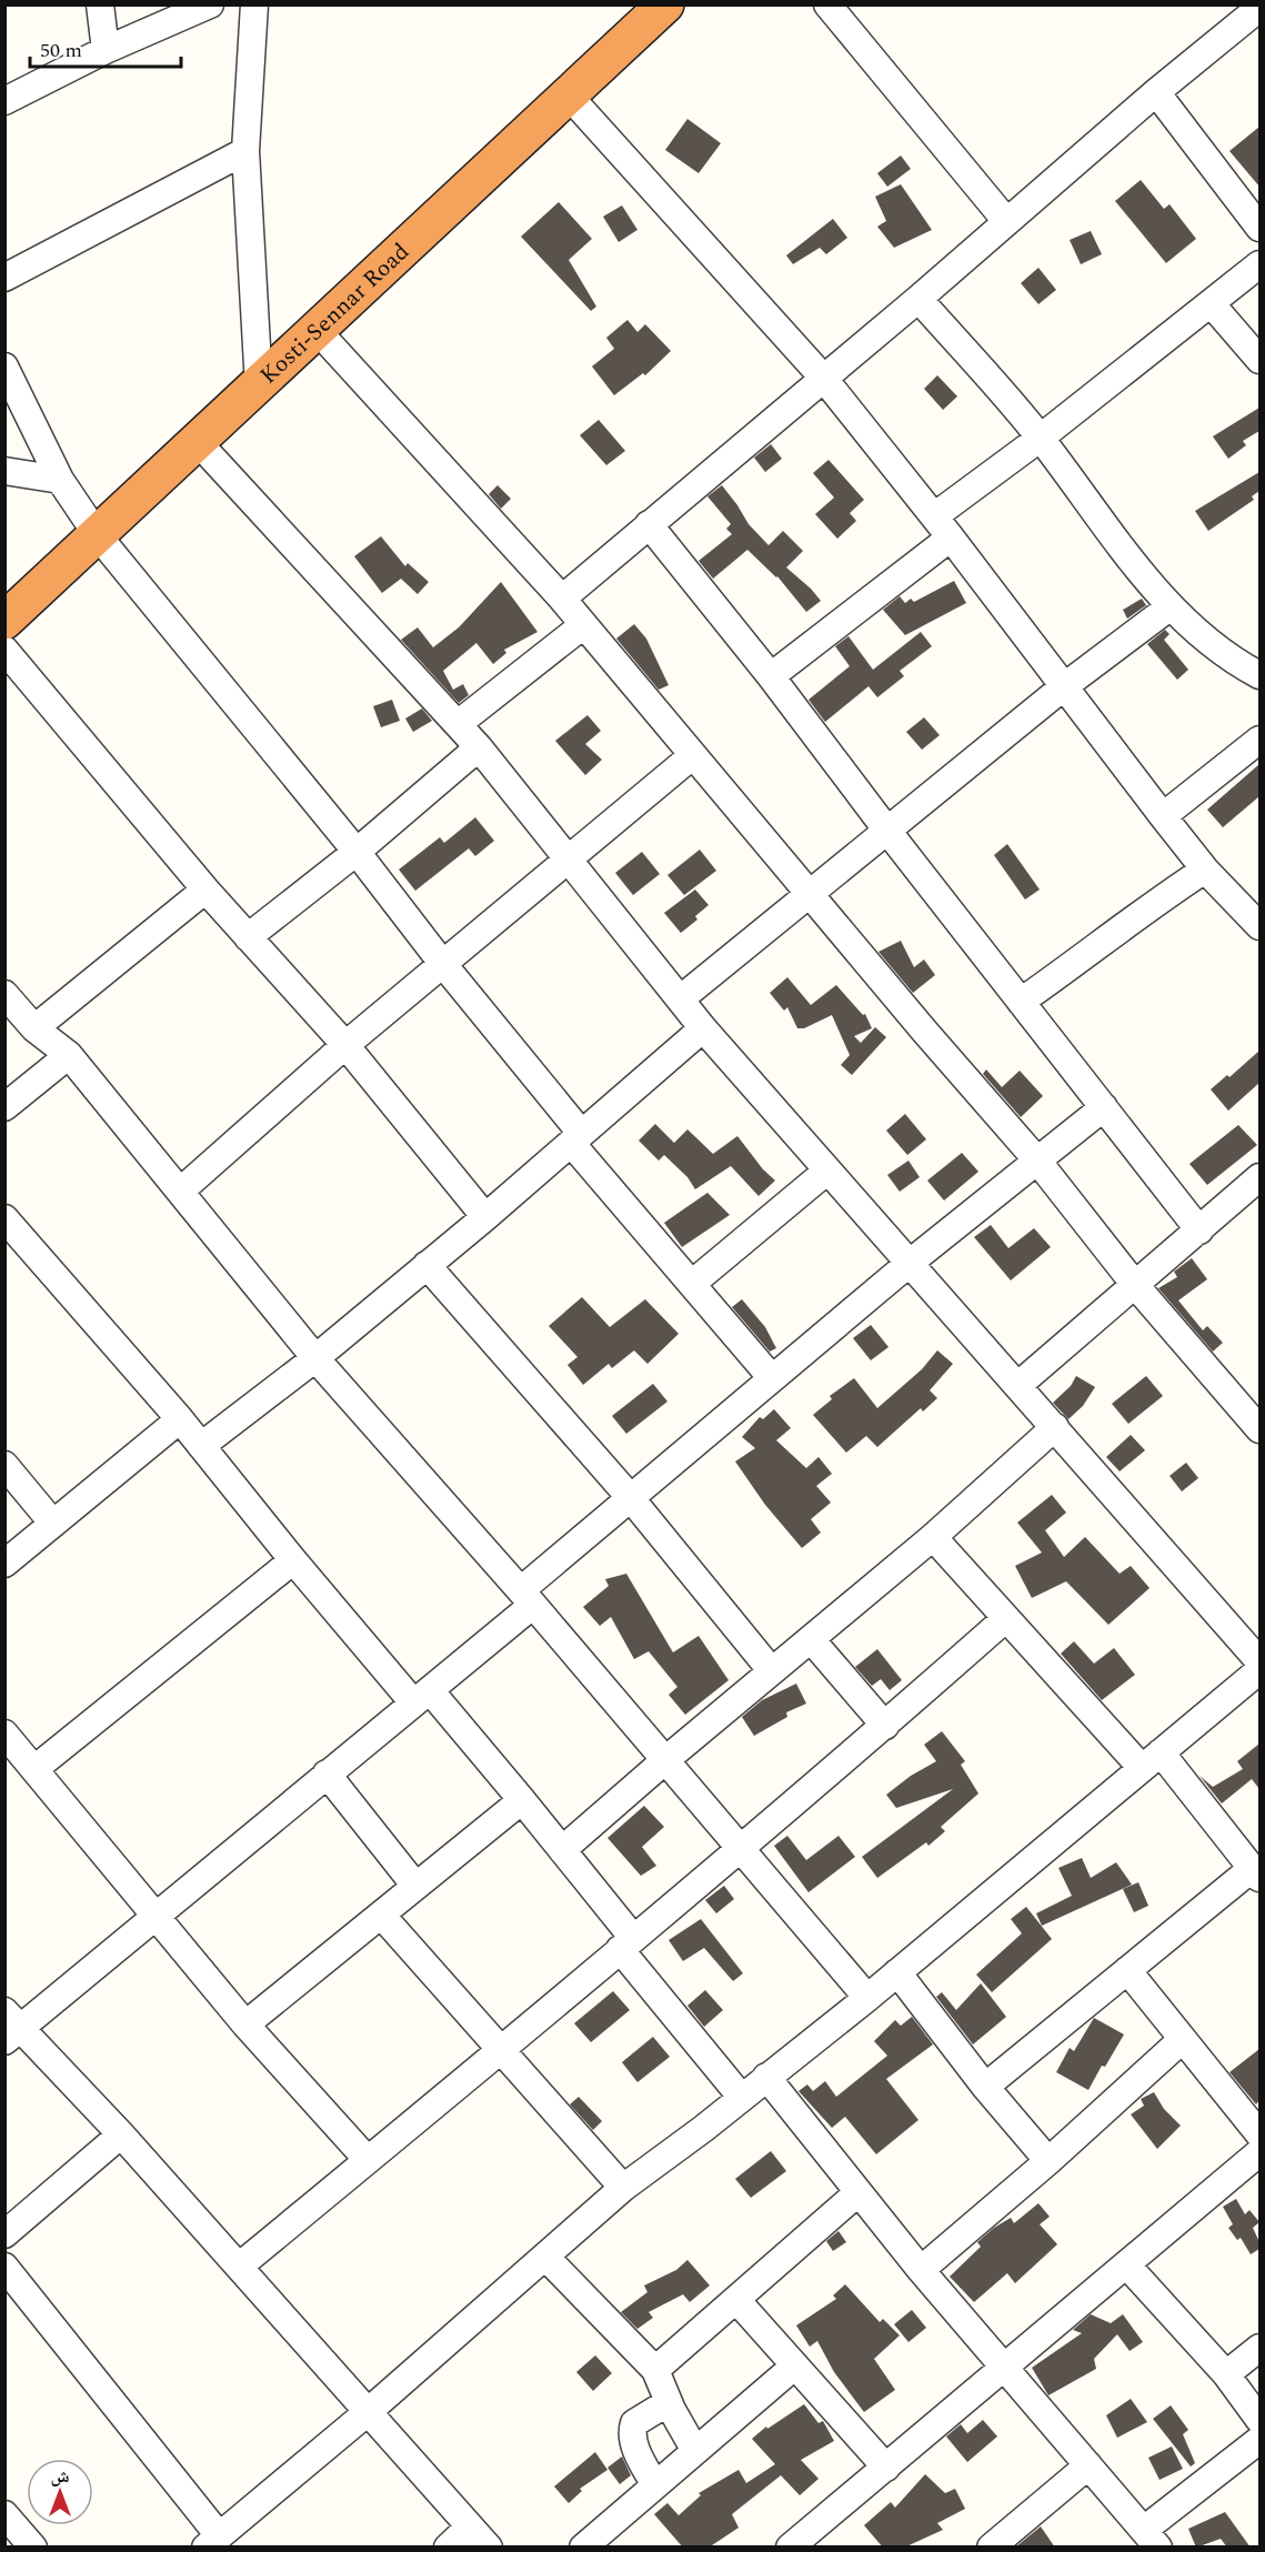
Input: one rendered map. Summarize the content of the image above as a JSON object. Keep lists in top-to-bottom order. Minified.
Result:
{"streets":{"highway":["Kosti-Sennar Road"]},"scale_bar":"50 m","north":"top"}
